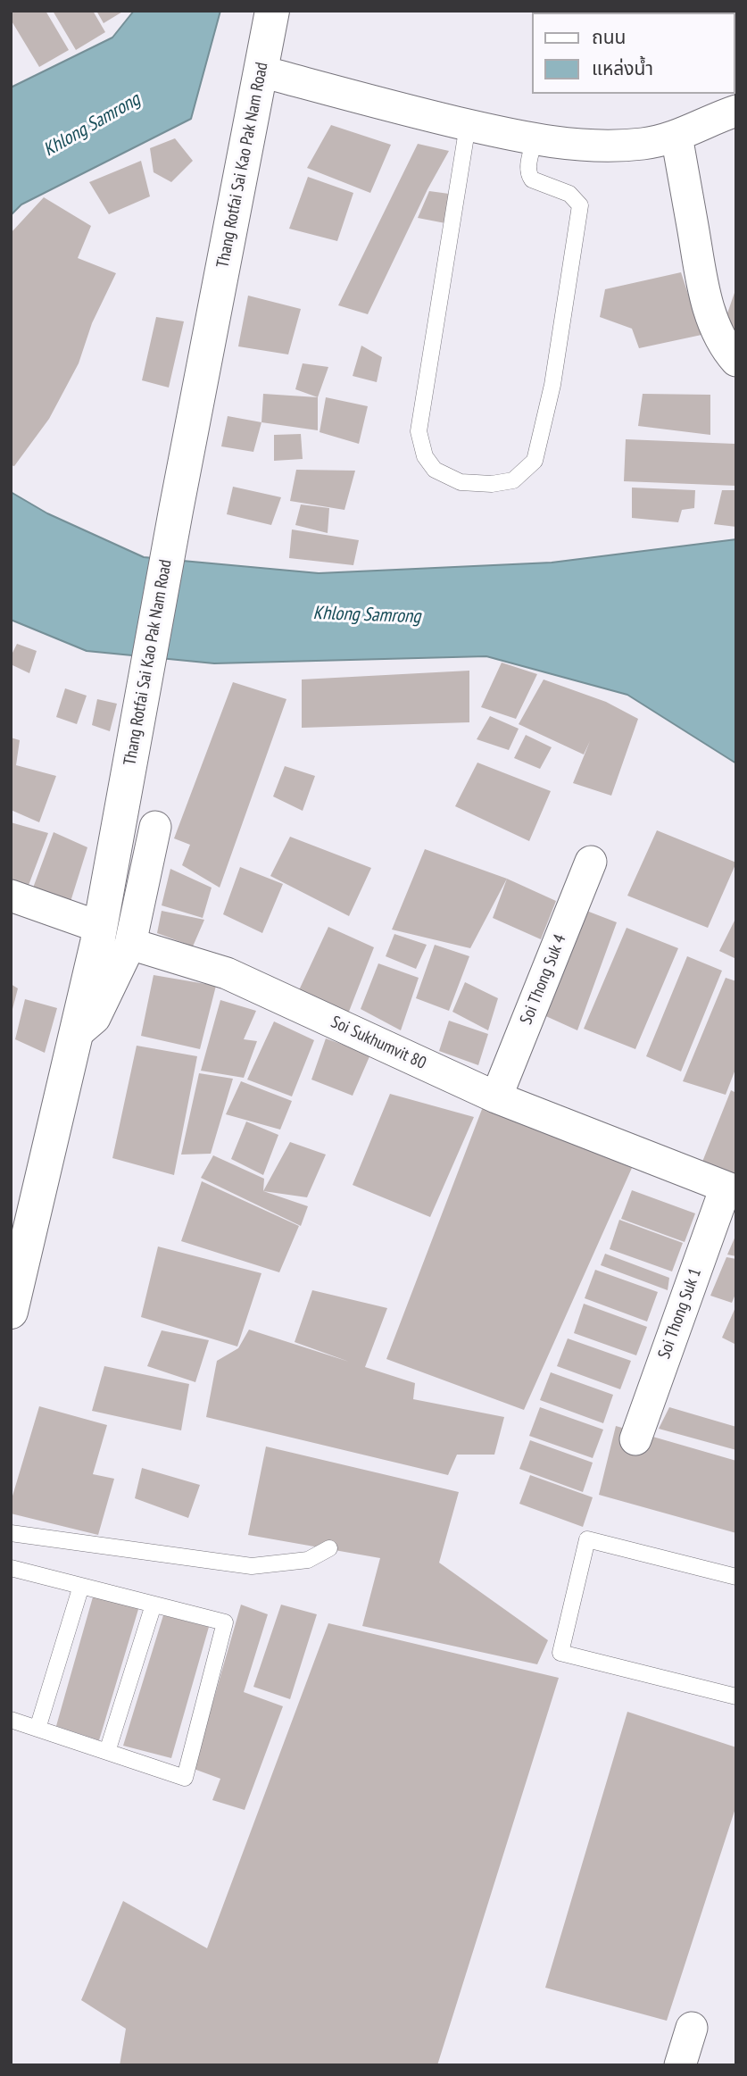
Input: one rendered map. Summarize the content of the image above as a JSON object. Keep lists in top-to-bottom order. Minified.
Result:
{"streets":{"main road":["Thang Rotfai Sai Kao Pak Nam Road"],"street":["Soi Thong Suk 4","Soi Sukhumvit 80","Soi Thong Suk 1"]},"crossings":[["Soi Thong Suk 4","Soi Sukhumvit 80"],["Soi Sukhumvit 80","Soi Thong Suk 1"]],"water":["Khlong Samrong"],"legend":["ถนน","แหล่งน้ำ"]}
